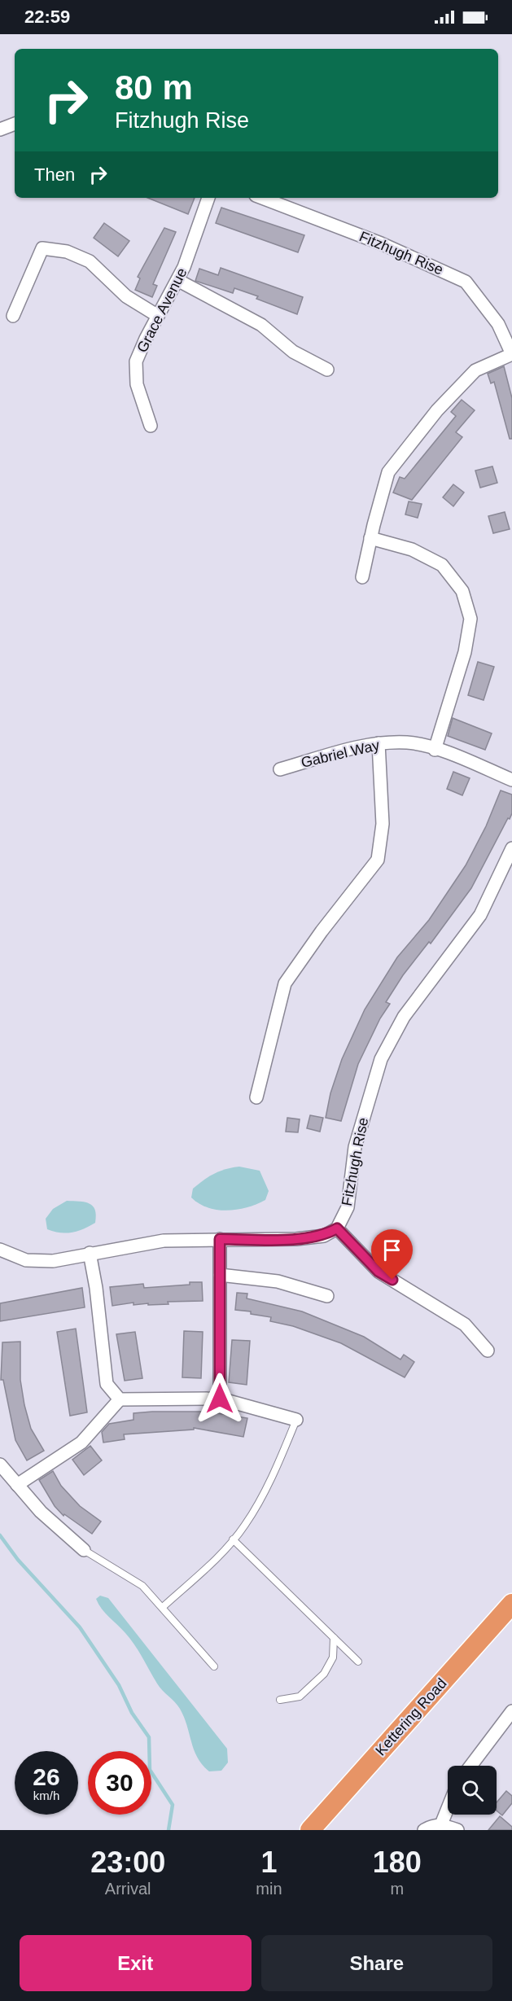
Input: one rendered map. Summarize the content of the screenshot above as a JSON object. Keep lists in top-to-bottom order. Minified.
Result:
{"streets":{"highway":["Kettering Road"],"street":["Fitzhugh Rise","Grace Avenue","Gabriel Way"]},"page":{"status":"22:59","turn":["80 m","Fitzhugh Rise"],"then":"Then","speed":"26 km/h","limit":"30","eta":["23:00","Arrival","1","min","180","m"],"buttons":["Exit","Share"]}}
